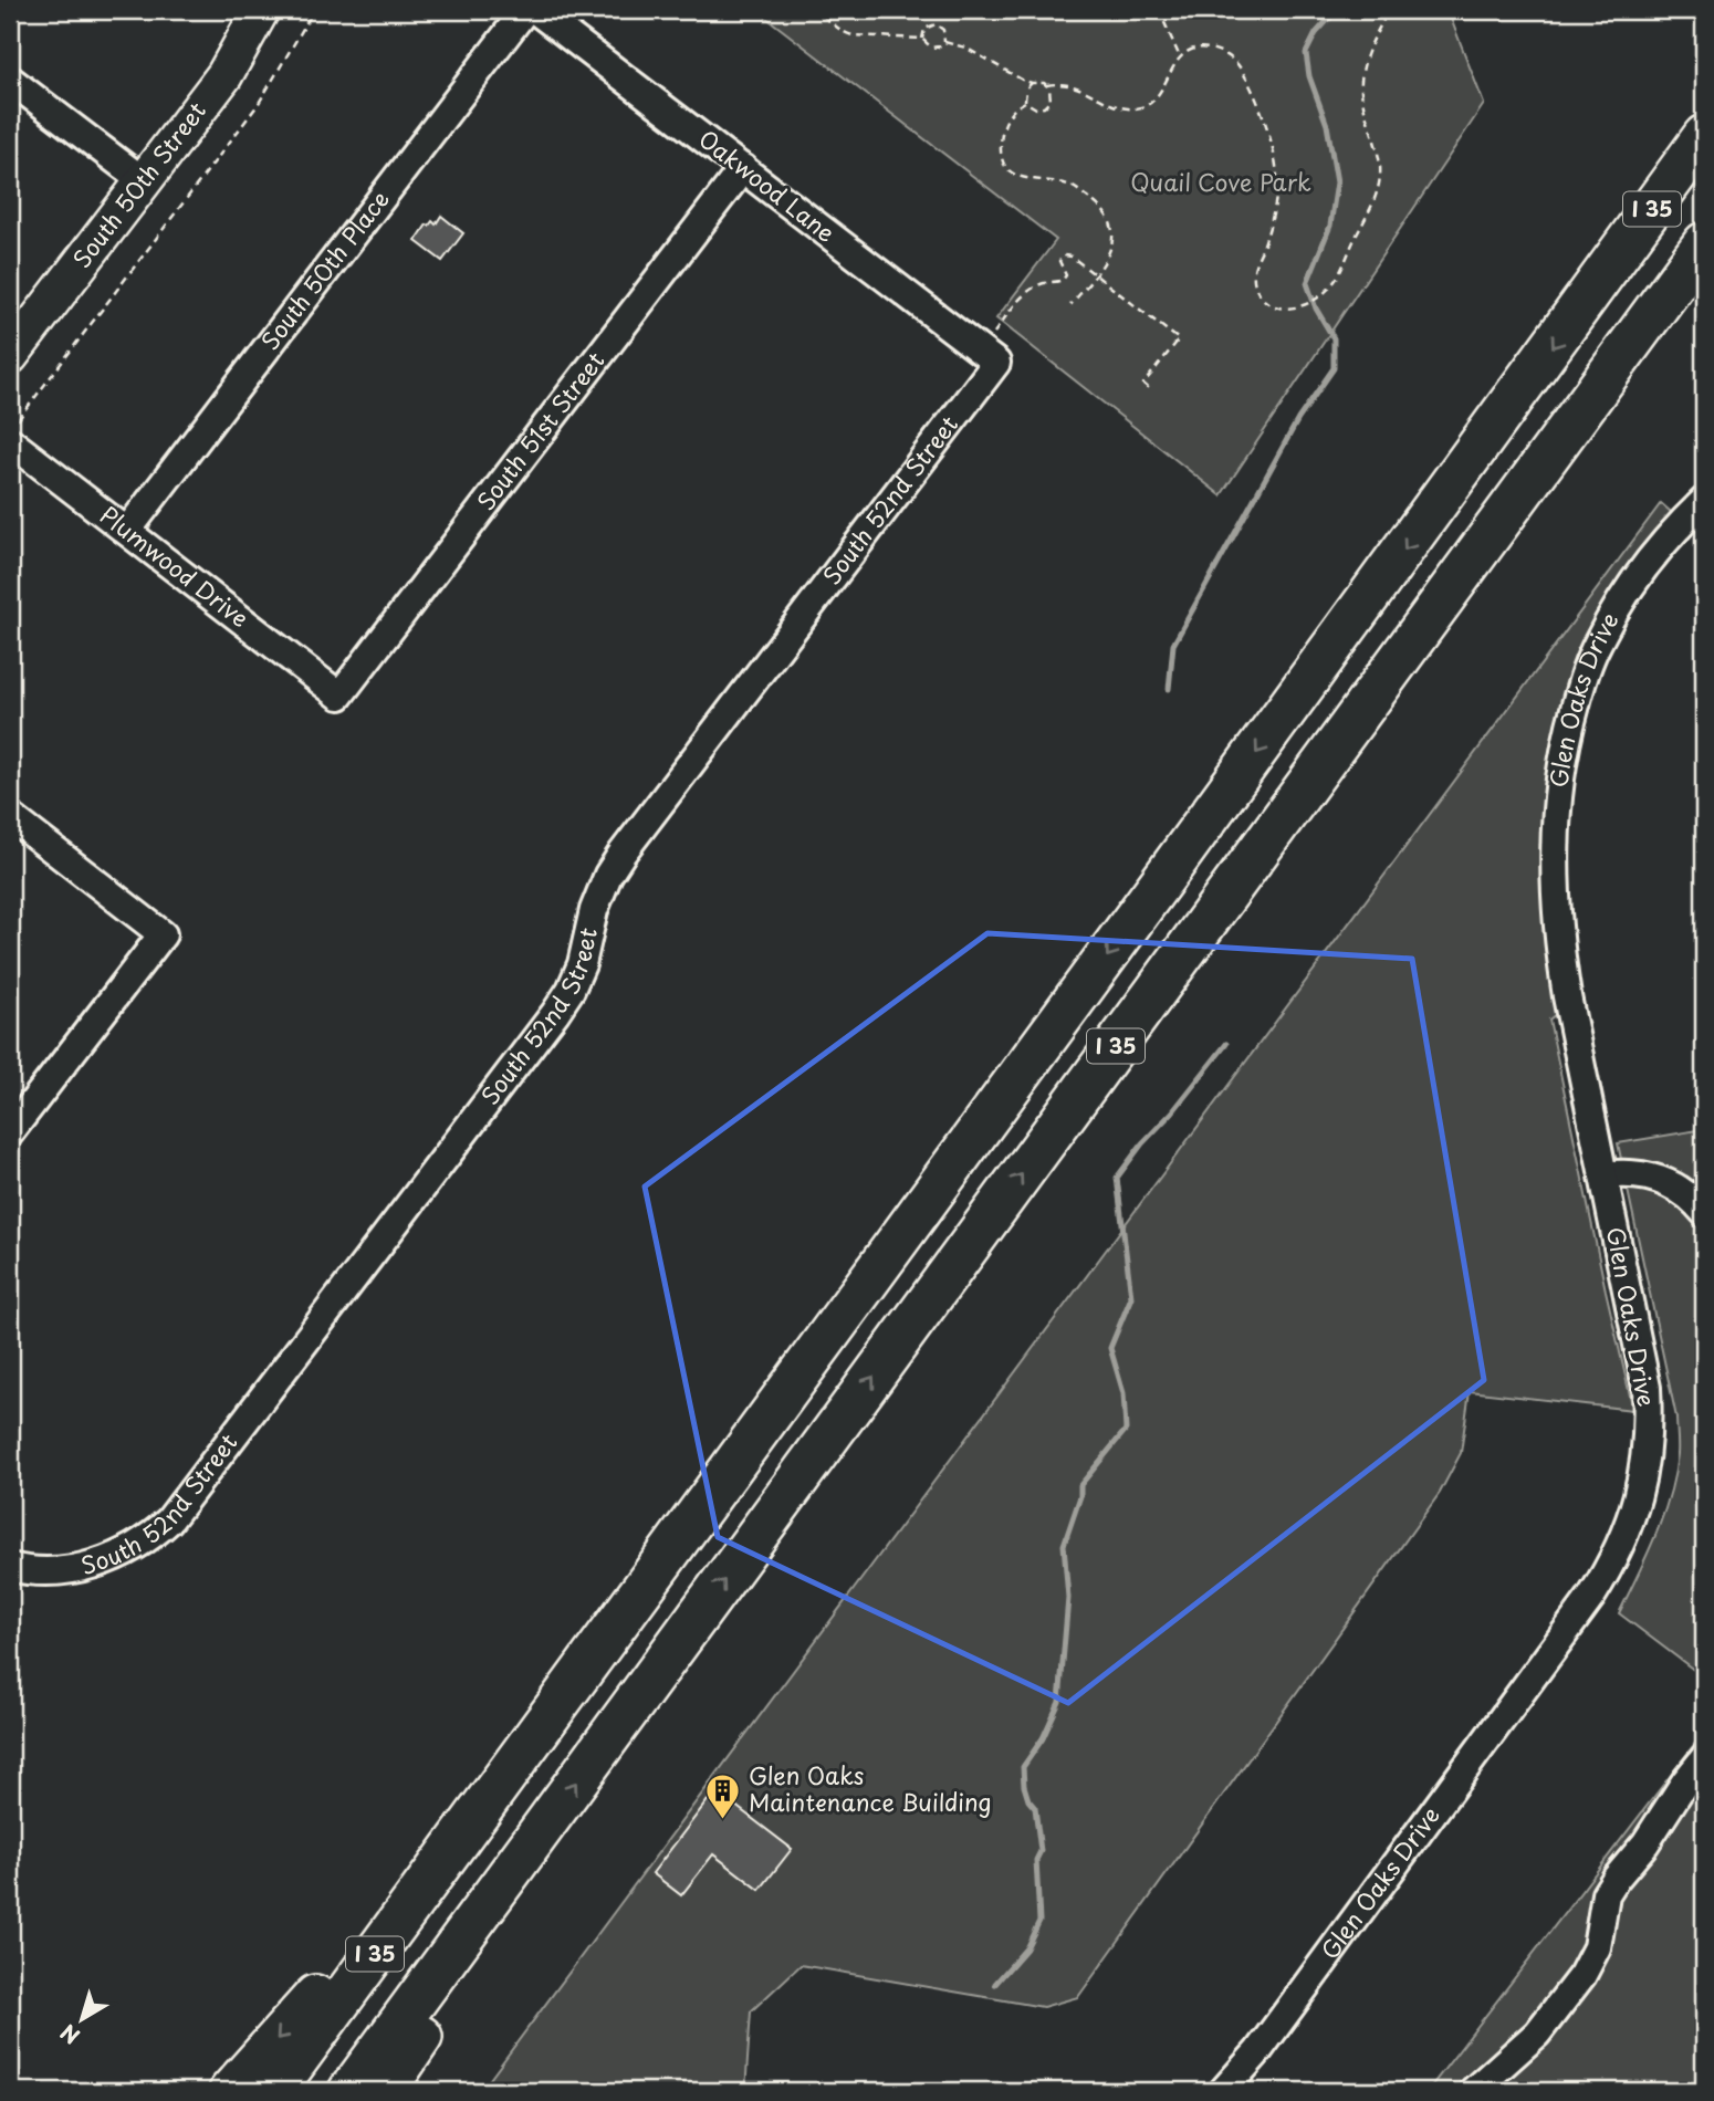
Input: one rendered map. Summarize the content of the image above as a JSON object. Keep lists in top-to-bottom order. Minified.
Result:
{"streets":{"highway":["I 35"],"main road":["South 50th Street"],"street":["Oakwood Lane","South 50th Place","South 51st Street","South 52nd Street","Plumwood Drive","Glen Oaks Drive"]},"crossings":[["Oakwood Lane","South 51st Street"],["Oakwood Lane","South 52nd Street"],["South 50th Place","Plumwood Drive"],["South 51st Street","Plumwood Drive"]],"parks":["Quail Cove Park"],"places":{"building":["Glen Oaks Maintenance Building"]},"north":"bottom left"}
